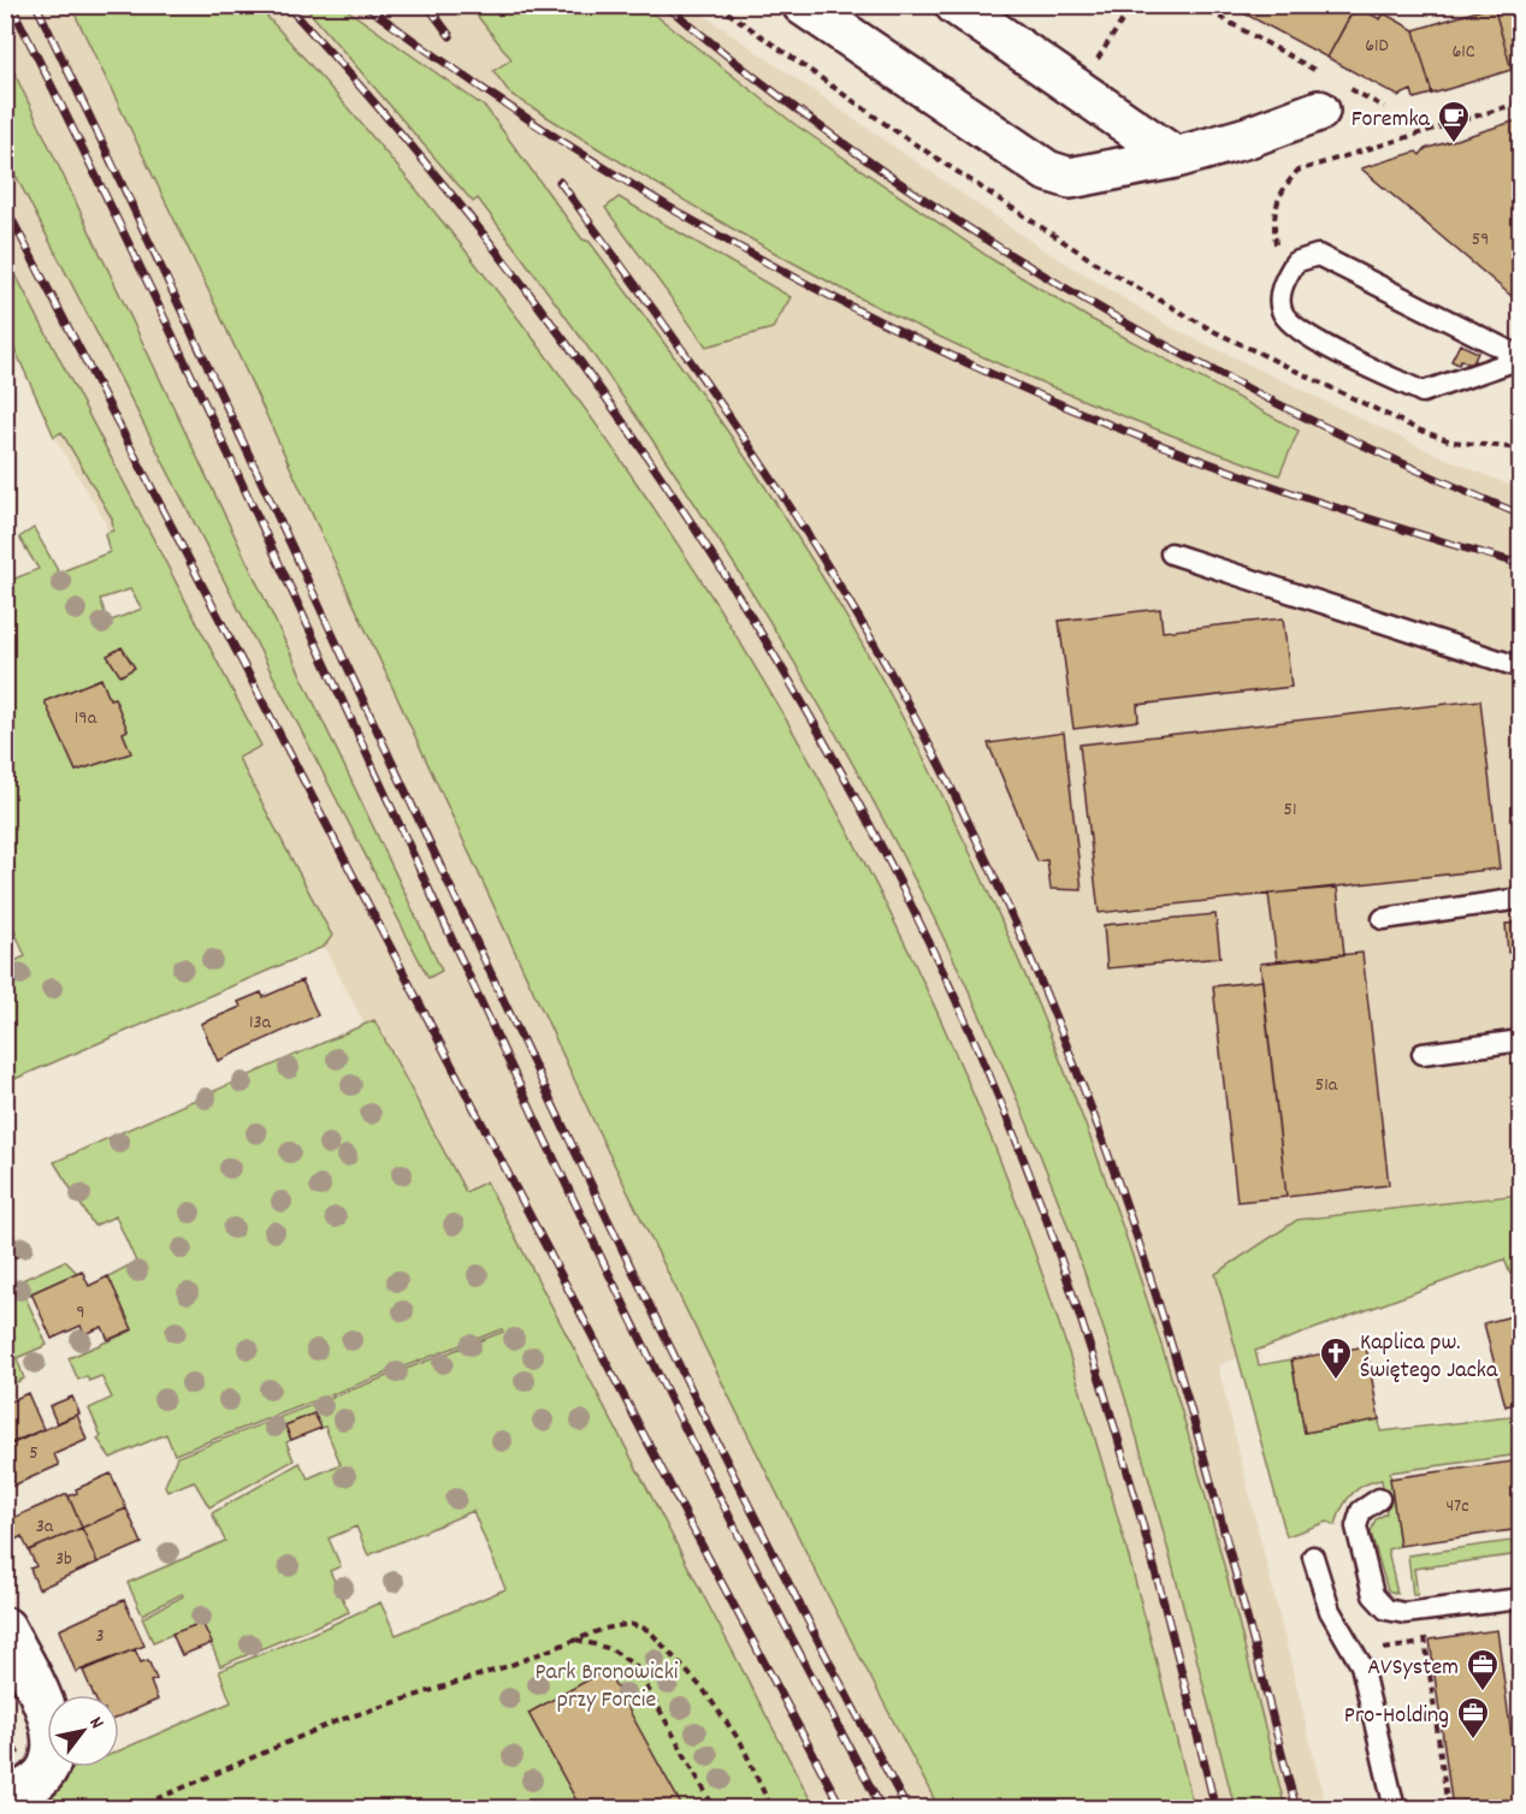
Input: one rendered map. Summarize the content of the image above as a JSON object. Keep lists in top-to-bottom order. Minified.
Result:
{"parks":["Park Bronowicki przy Forcie"],"places":{"cafe":["Foremka"],"church":["Kaplica pw. Świętego Jacka"],"office":["AVSystem","Pro-Holding"]},"house_numbers":["61D","61C","59","19a","51","13a","51a","9","5","47c","3a","3b","3"],"north":"top right"}
